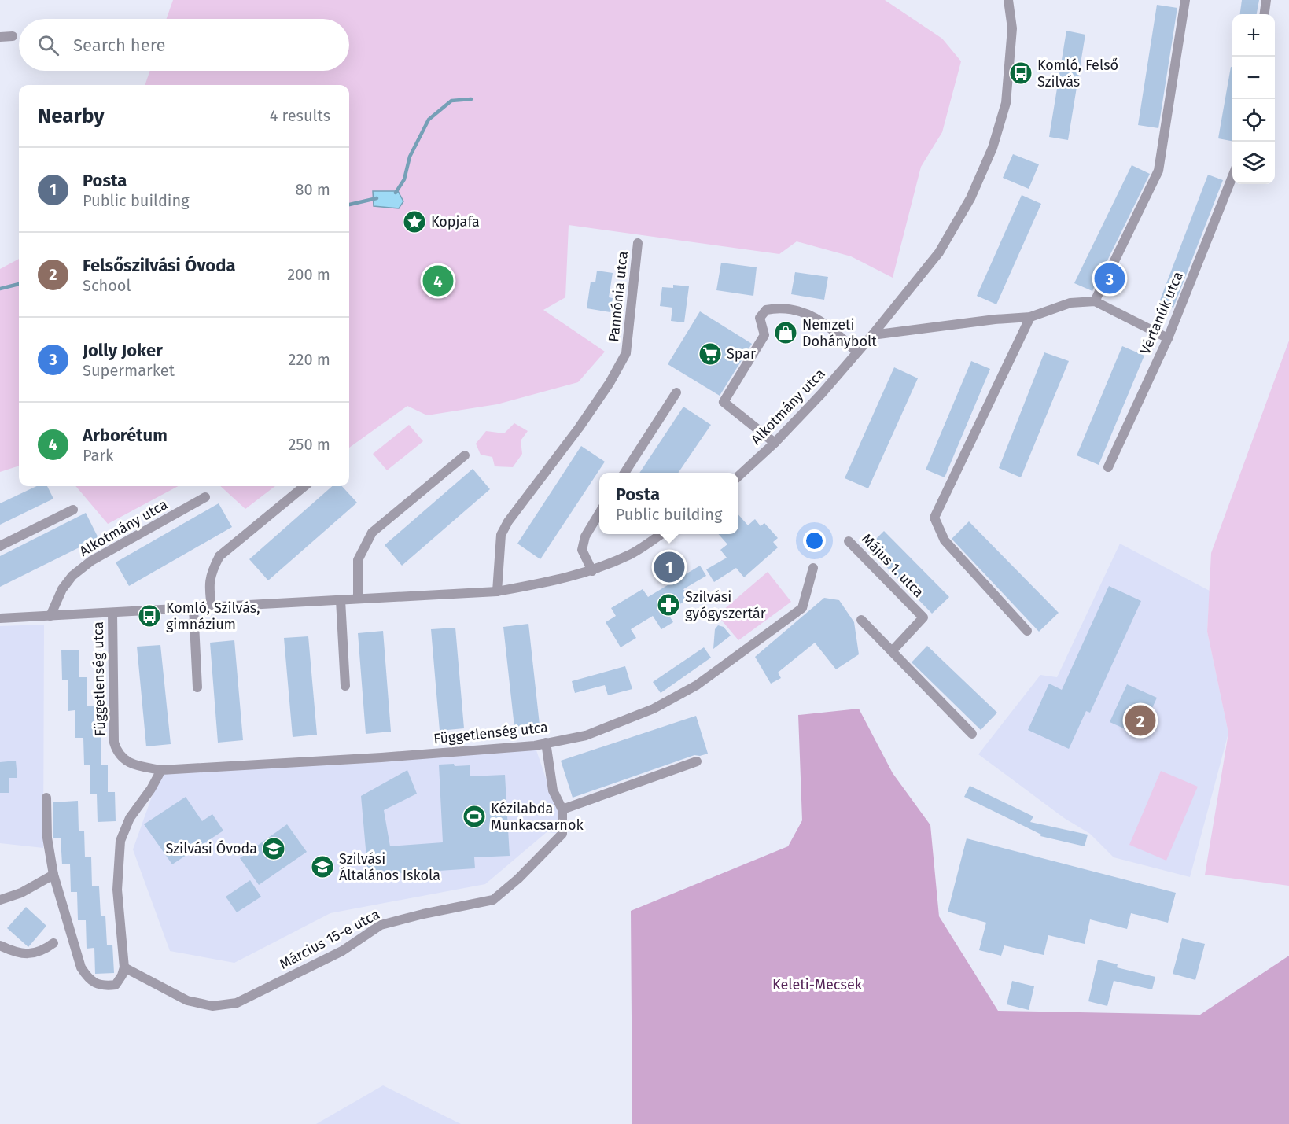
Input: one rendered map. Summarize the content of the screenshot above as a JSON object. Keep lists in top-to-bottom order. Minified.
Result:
{"streets":{"street":["Pannónia utca","Vértanúk utca","Alkotmány utca","Május 1. utca","Függetlenség utca","Március 15-e utca"]},"parks":["Keleti-Mecsek"],"places":{"bus stop":["Komló, Felső Szilvás","Komló, Szilvás, gimnázium"],"place":["Kopjafa"],"shop":["Nemzeti Dohánybolt"],"supermarket":["Spar"],"pharmacy":["Szilvási gyógyszertár"],"sports":["Kézilabda Munkacsarnok"],"school or university":["Szilvási Óvoda","Szilvási Általános Iskola"]},"page":{"map_buttons":["+","−"],"search":"Search here","heading":["Nearby","4 results"],"list":[{"mark":"1","name":"Posta","note":"Public building","value":"80 m"},{"mark":"2","name":"Felsőszilvási Óvoda","note":"School","value":"200 m"},{"mark":"3","name":"Jolly Joker","note":"Supermarket","value":"220 m"},{"mark":"4","name":"Arborétum","note":"Park","value":"250 m"}],"pins":["3","4","1","2"],"popup":["Posta","Public building"]}}
